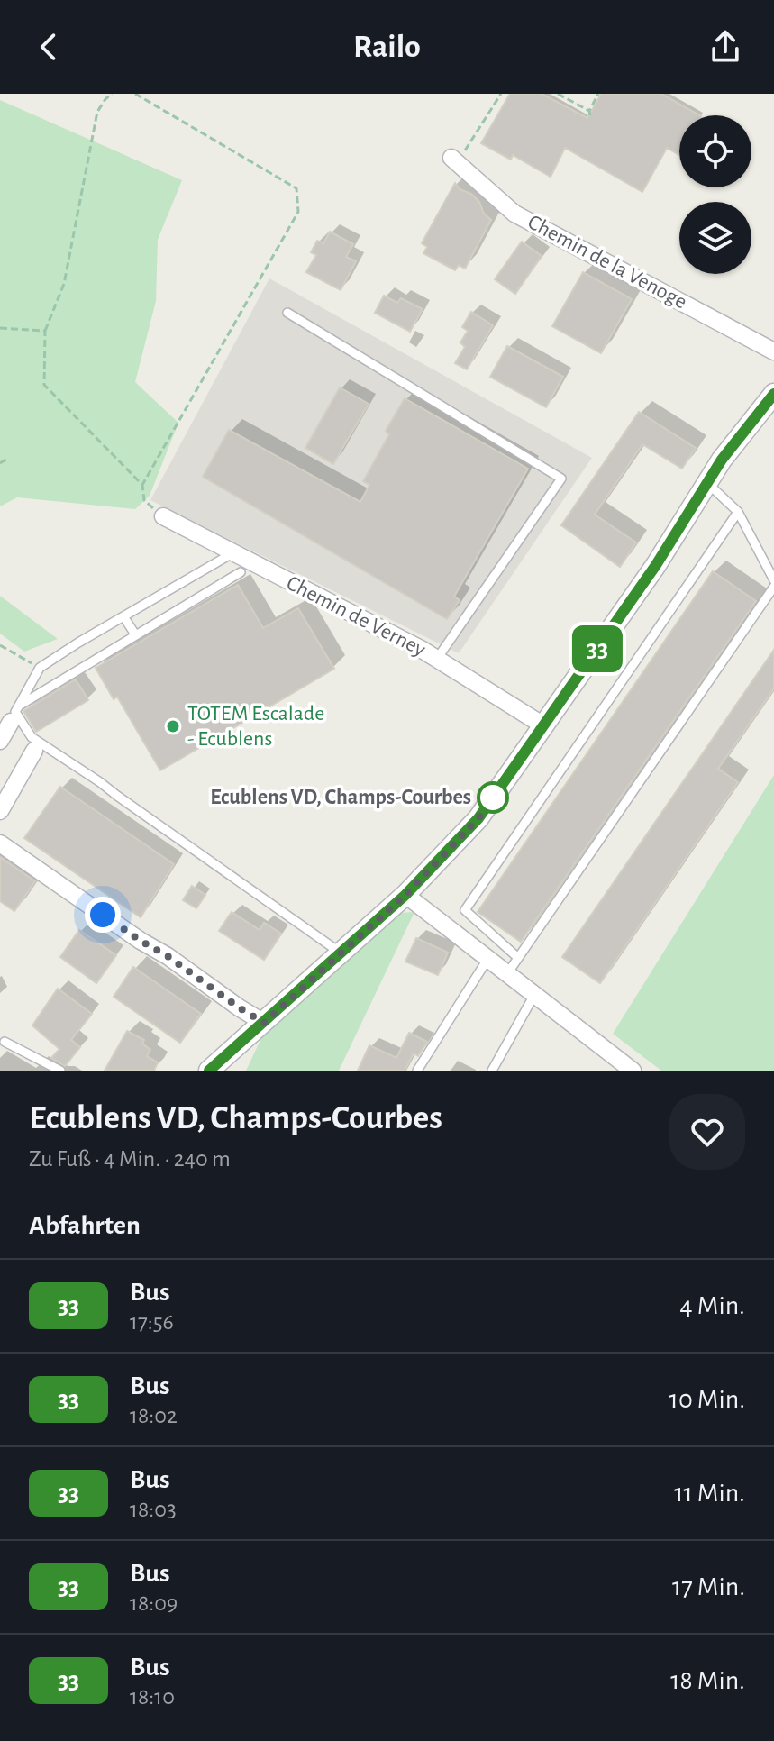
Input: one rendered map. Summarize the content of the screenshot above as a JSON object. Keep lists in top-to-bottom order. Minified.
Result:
{"streets":{"street":["Chemin de la Venoge","Chemin de Verney"]},"places":["TOTEM Escalade - Ecublens","Ecublens VD, Champs-Courbes"],"lines":["bus line 33"],"page":{"header":"Railo","on_map":"33","heading":[["Ecublens VD, Champs-Courbes","Zu Fuß · 4 Min. · 240 m"],"Abfahrten"],"list":[{"mark":"33","name":"Bus","note":"17:56","value":"4 Min."},{"mark":"33","name":"Bus","note":"18:02","value":"10 Min."},{"mark":"33","name":"Bus","note":"18:03","value":"11 Min."},{"mark":"33","name":"Bus","note":"18:09","value":"17 Min."},{"mark":"33","name":"Bus","note":"18:10","value":"18 Min."}]}}
